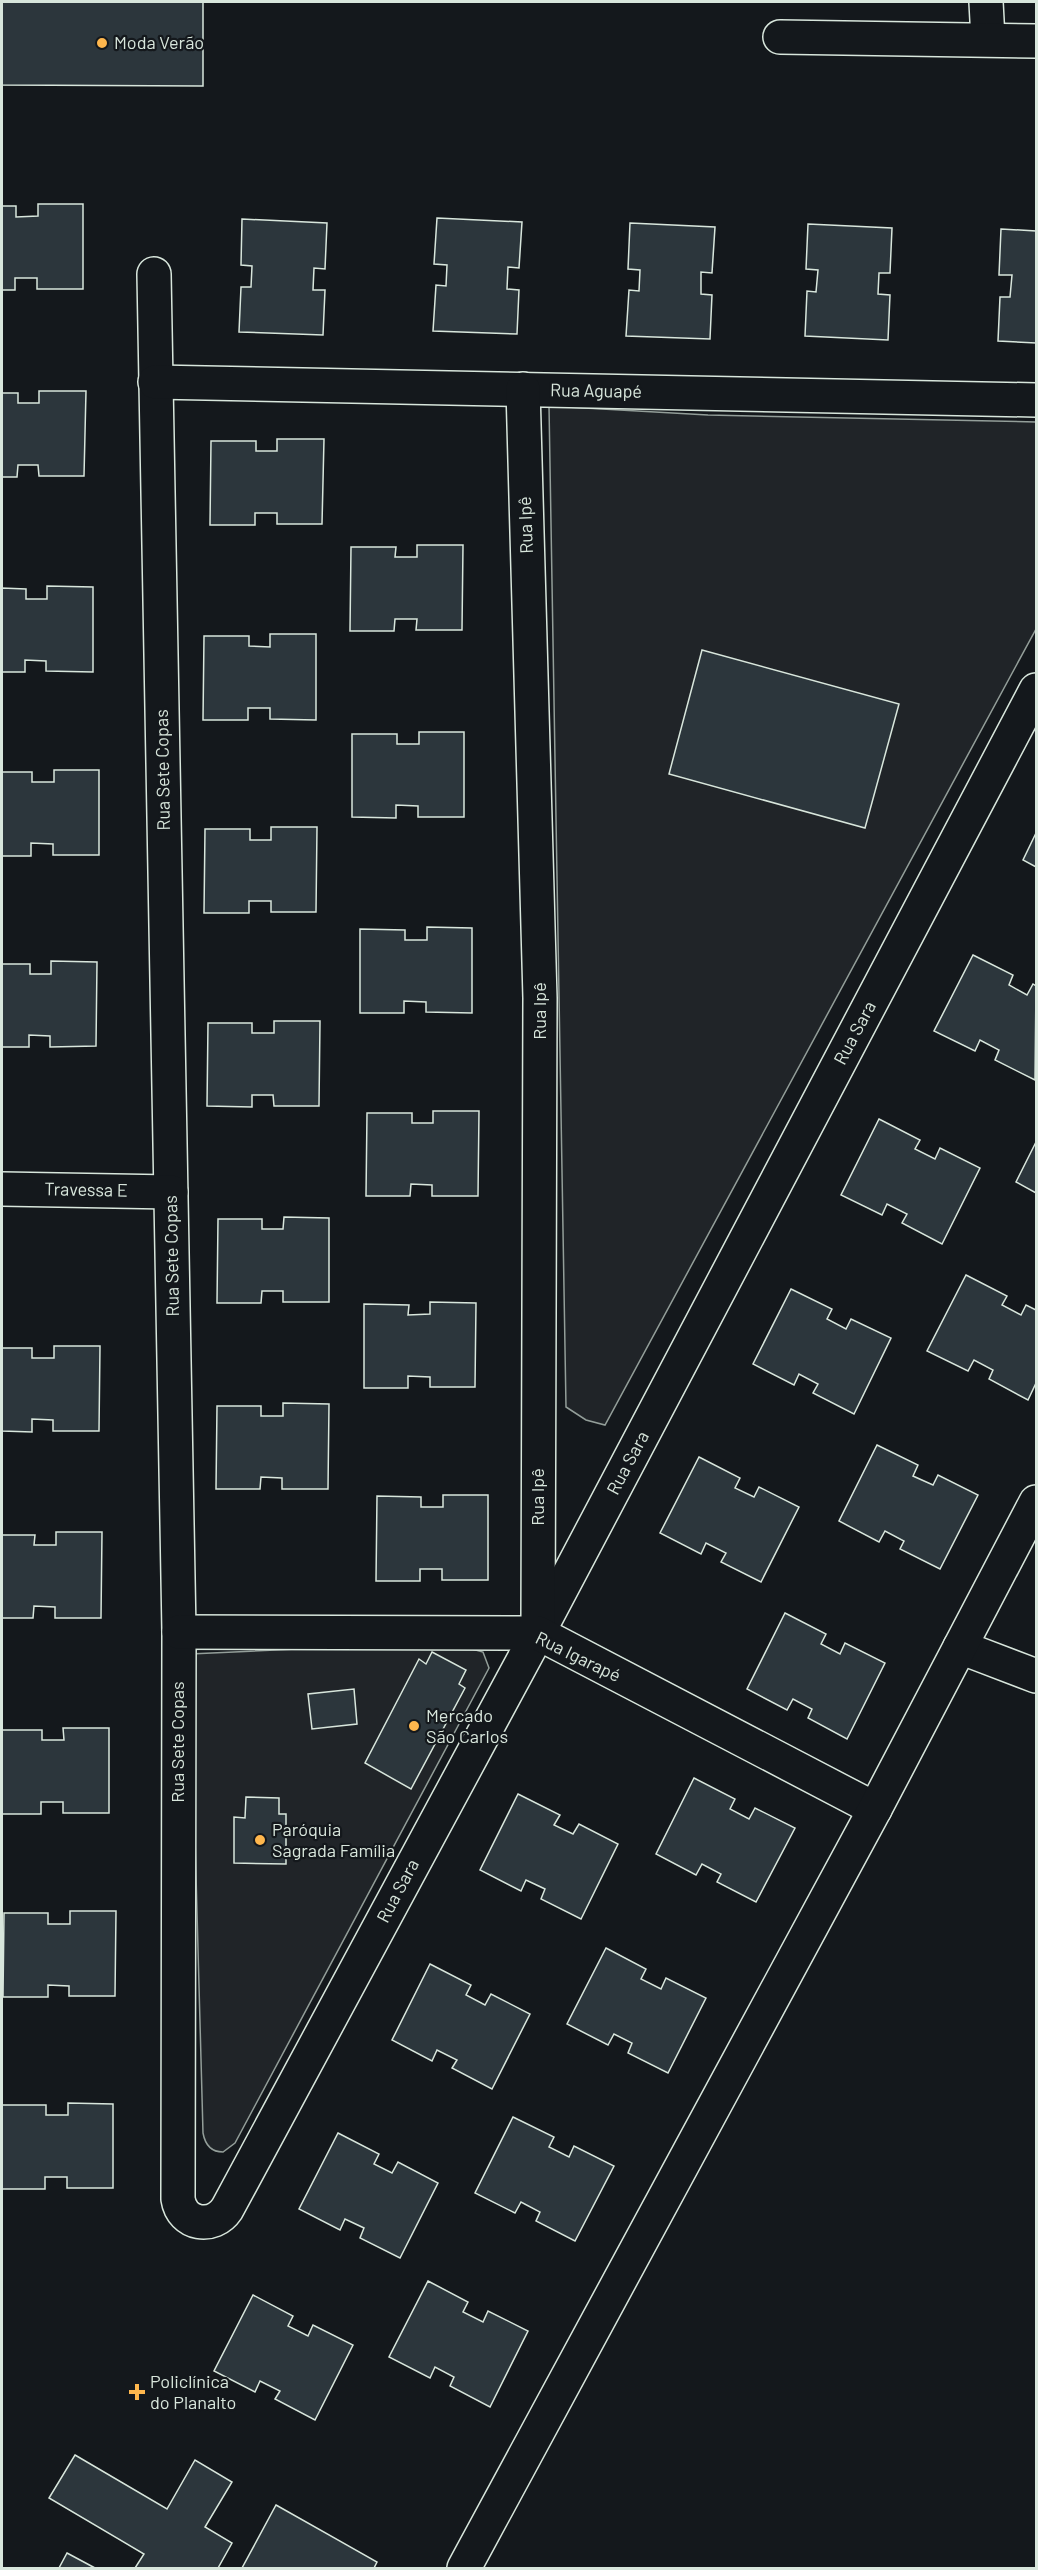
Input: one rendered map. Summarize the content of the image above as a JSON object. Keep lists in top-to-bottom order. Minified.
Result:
{"streets":{"street":["Rua Aguapé","Rua Ipê","Rua Sete Copas","Rua Sara","Travessa E","Rua Igarapé"]},"crossings":[["Rua Aguapé","Rua Ipê"],["Rua Aguapé","Rua Sete Copas"],["Rua Ipê","Rua Sara"],["Rua Ipê","Rua Igarapé"],["Rua Sete Copas","Rua Sara"],["Rua Sete Copas","Travessa E"],["Rua Sete Copas","Rua Igarapé"],["Rua Sara","Rua Igarapé"]],"places":{"other":["Moda Verão","Mercado São Carlos","Paróquia Sagrada Família"],"health":["Policlínica do Planalto"]}}
